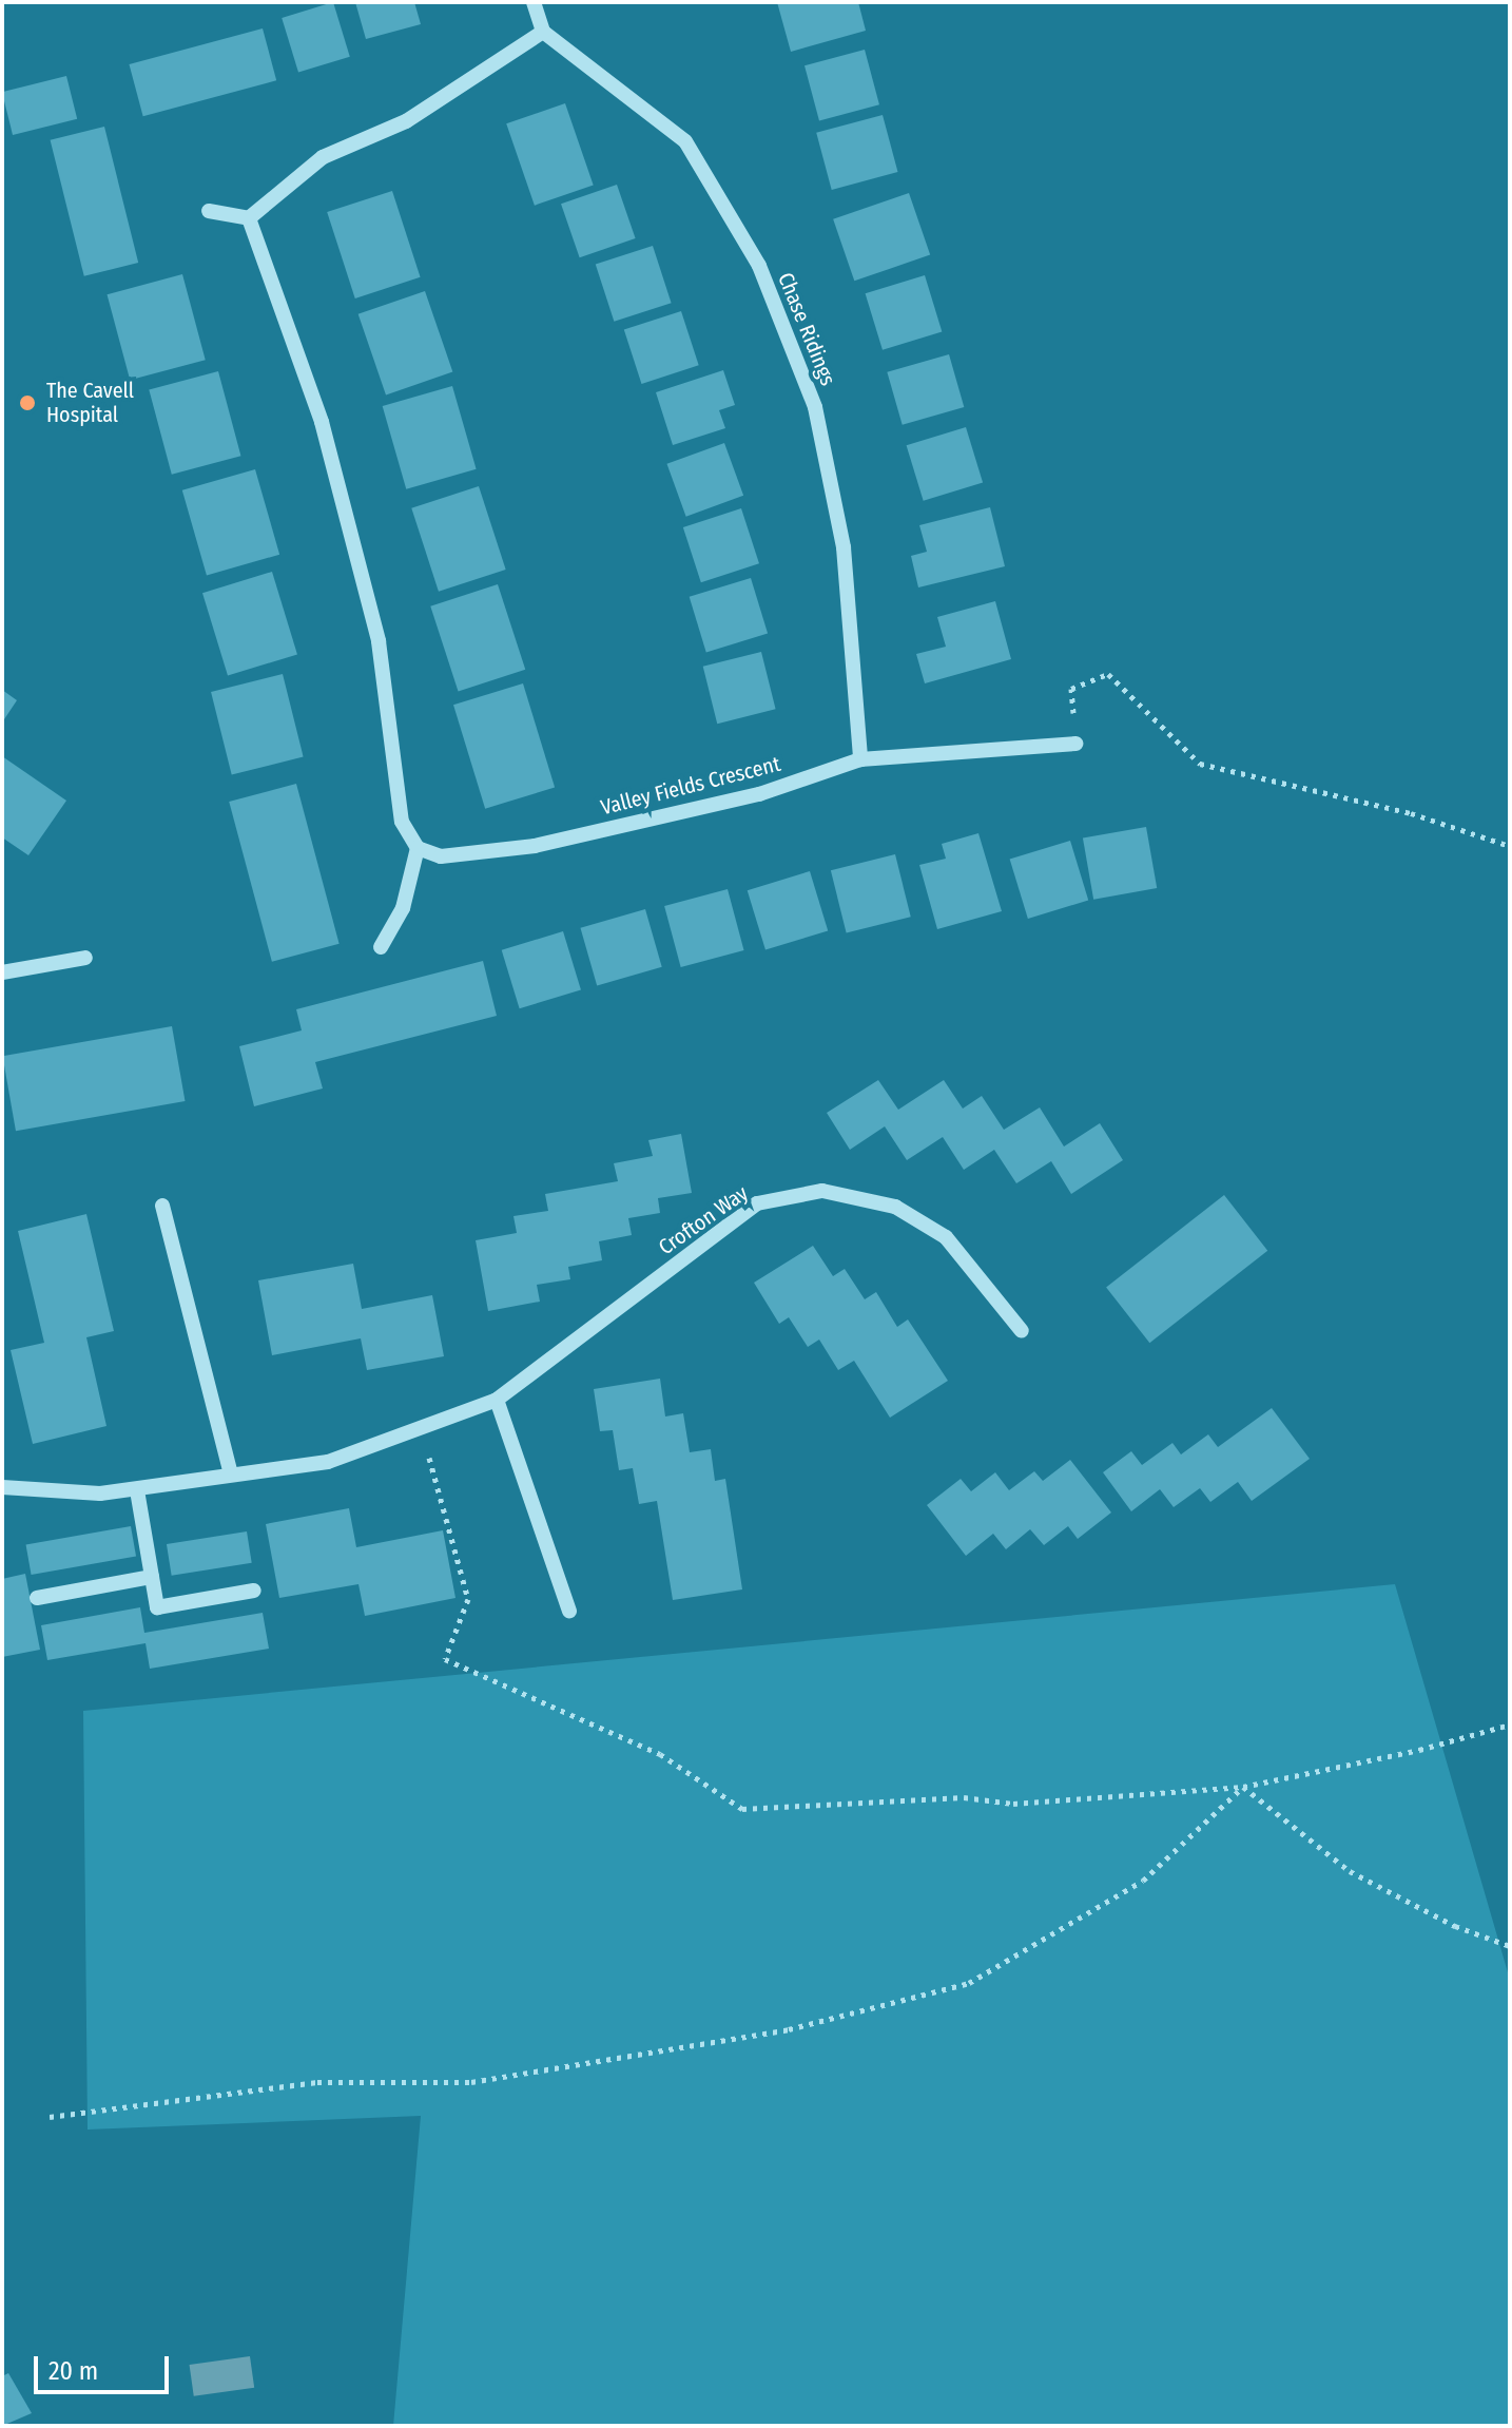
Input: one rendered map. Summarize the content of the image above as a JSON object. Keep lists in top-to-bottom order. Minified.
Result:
{"streets":{"street":["Chase Ridings","Valley Fields Crescent","Crofton Way"]},"crossings":[["Chase Ridings","Valley Fields Crescent"]],"places":["The Cavell Hospital"],"scale_bar":"20 m"}
